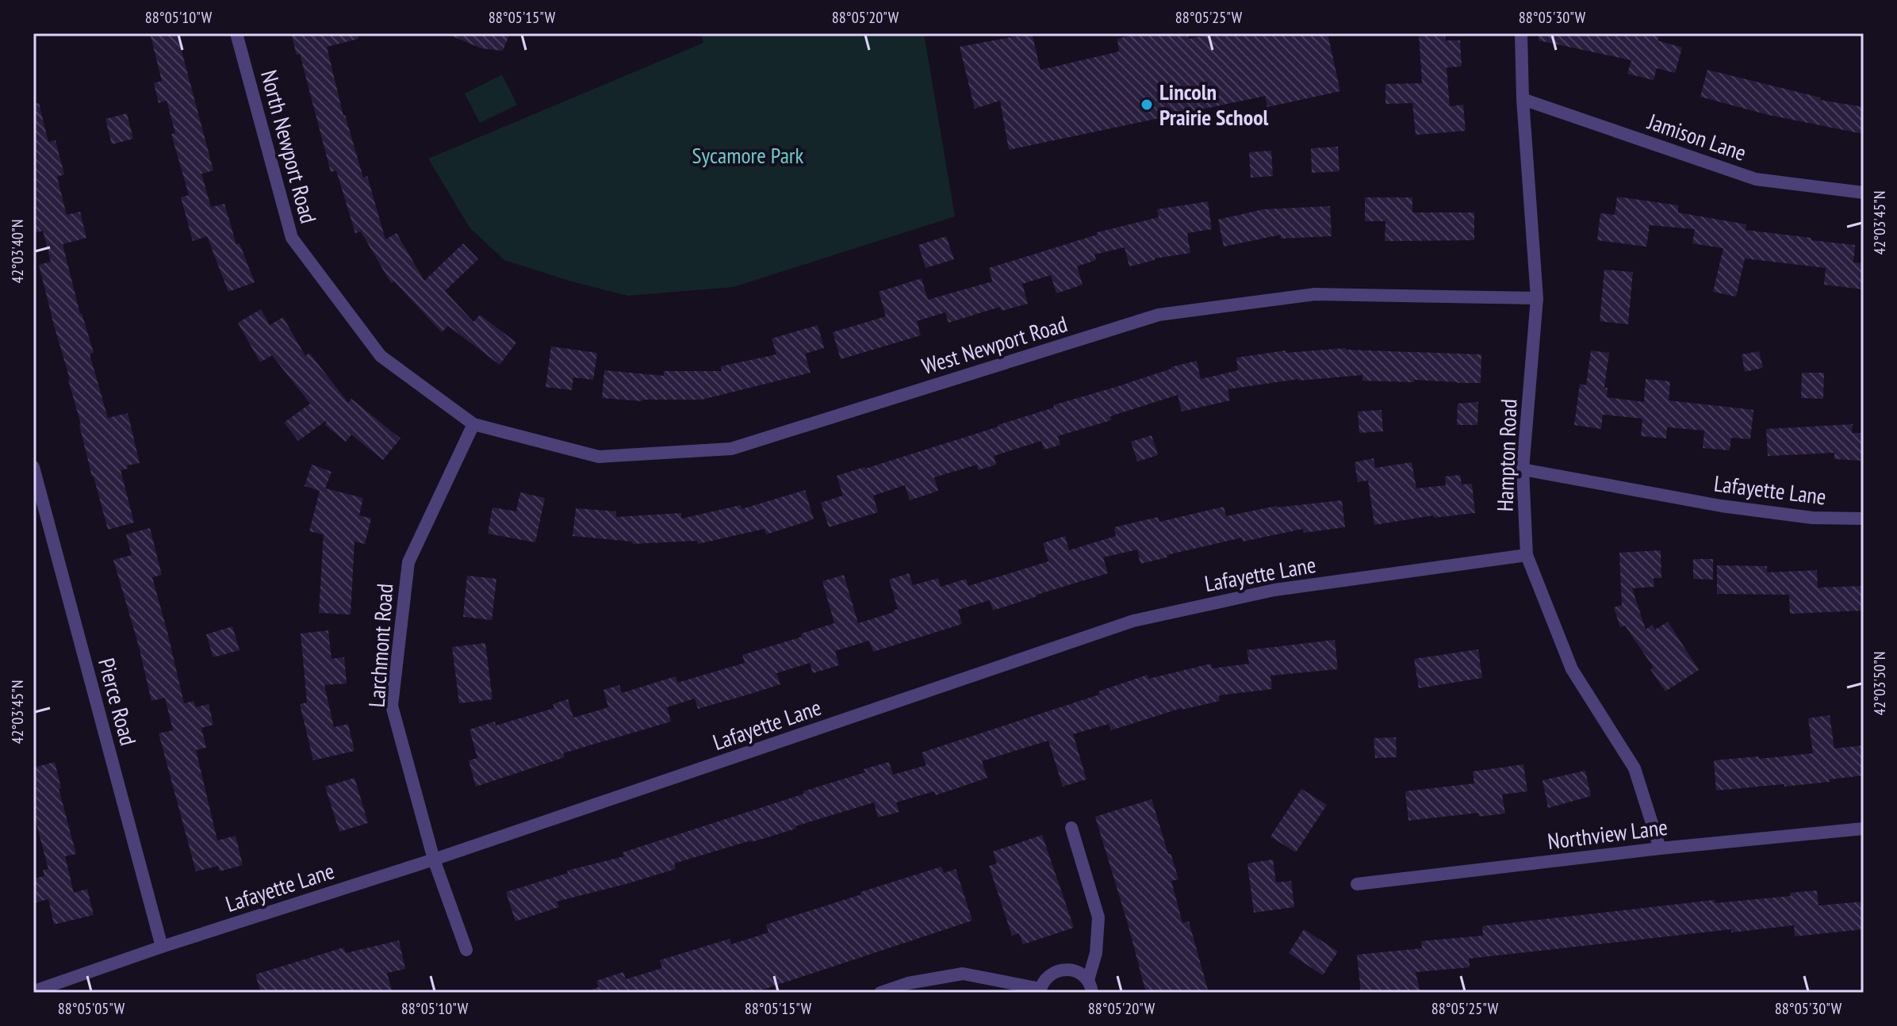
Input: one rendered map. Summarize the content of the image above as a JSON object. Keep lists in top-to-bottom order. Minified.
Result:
{"streets":{"street":["Jamison Lane","North Newport Road","West Newport Road","Hampton Road","Lafayette Lane","Larchmont Road","Pierce Road","Northview Lane"]},"crossings":[["Jamison Lane","Hampton Road"],["North Newport Road","West Newport Road"],["North Newport Road","Larchmont Road"],["West Newport Road","Hampton Road"],["West Newport Road","Larchmont Road"],["Hampton Road","Lafayette Lane"],["Hampton Road","Northview Lane"],["Lafayette Lane","Larchmont Road"],["Lafayette Lane","Pierce Road"]],"parks":["Sycamore Park"],"places":["Lincoln Prairie School"],"coordinates":["88°05'10\"W","88°05'15\"W","88°05'20\"W","88°05'25\"W","88°05'30\"W","42°03'45\"N","42°03'40\"N","42°03'50\"N","88°05'05\"W"]}
